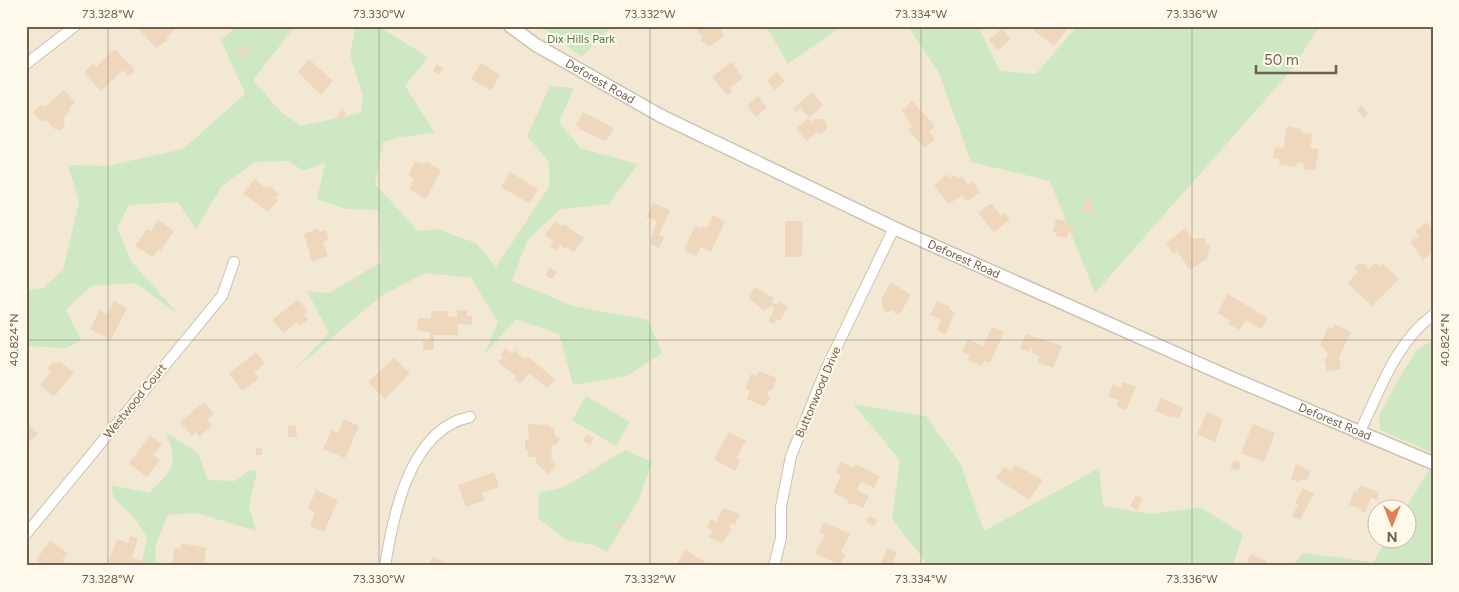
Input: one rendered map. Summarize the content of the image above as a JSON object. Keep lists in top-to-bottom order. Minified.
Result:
{"streets":{"street":["Deforest Road","Buttonwood Drive","Westwood Court"]},"crossings":[["Deforest Road","Buttonwood Drive"]],"parks":["Dix Hills Park"],"scale_bar":"50 m","north":"bottom","coordinates":["73.328°W","73.330°W","73.332°W","73.334°W","73.336°W","40.824°N"]}
